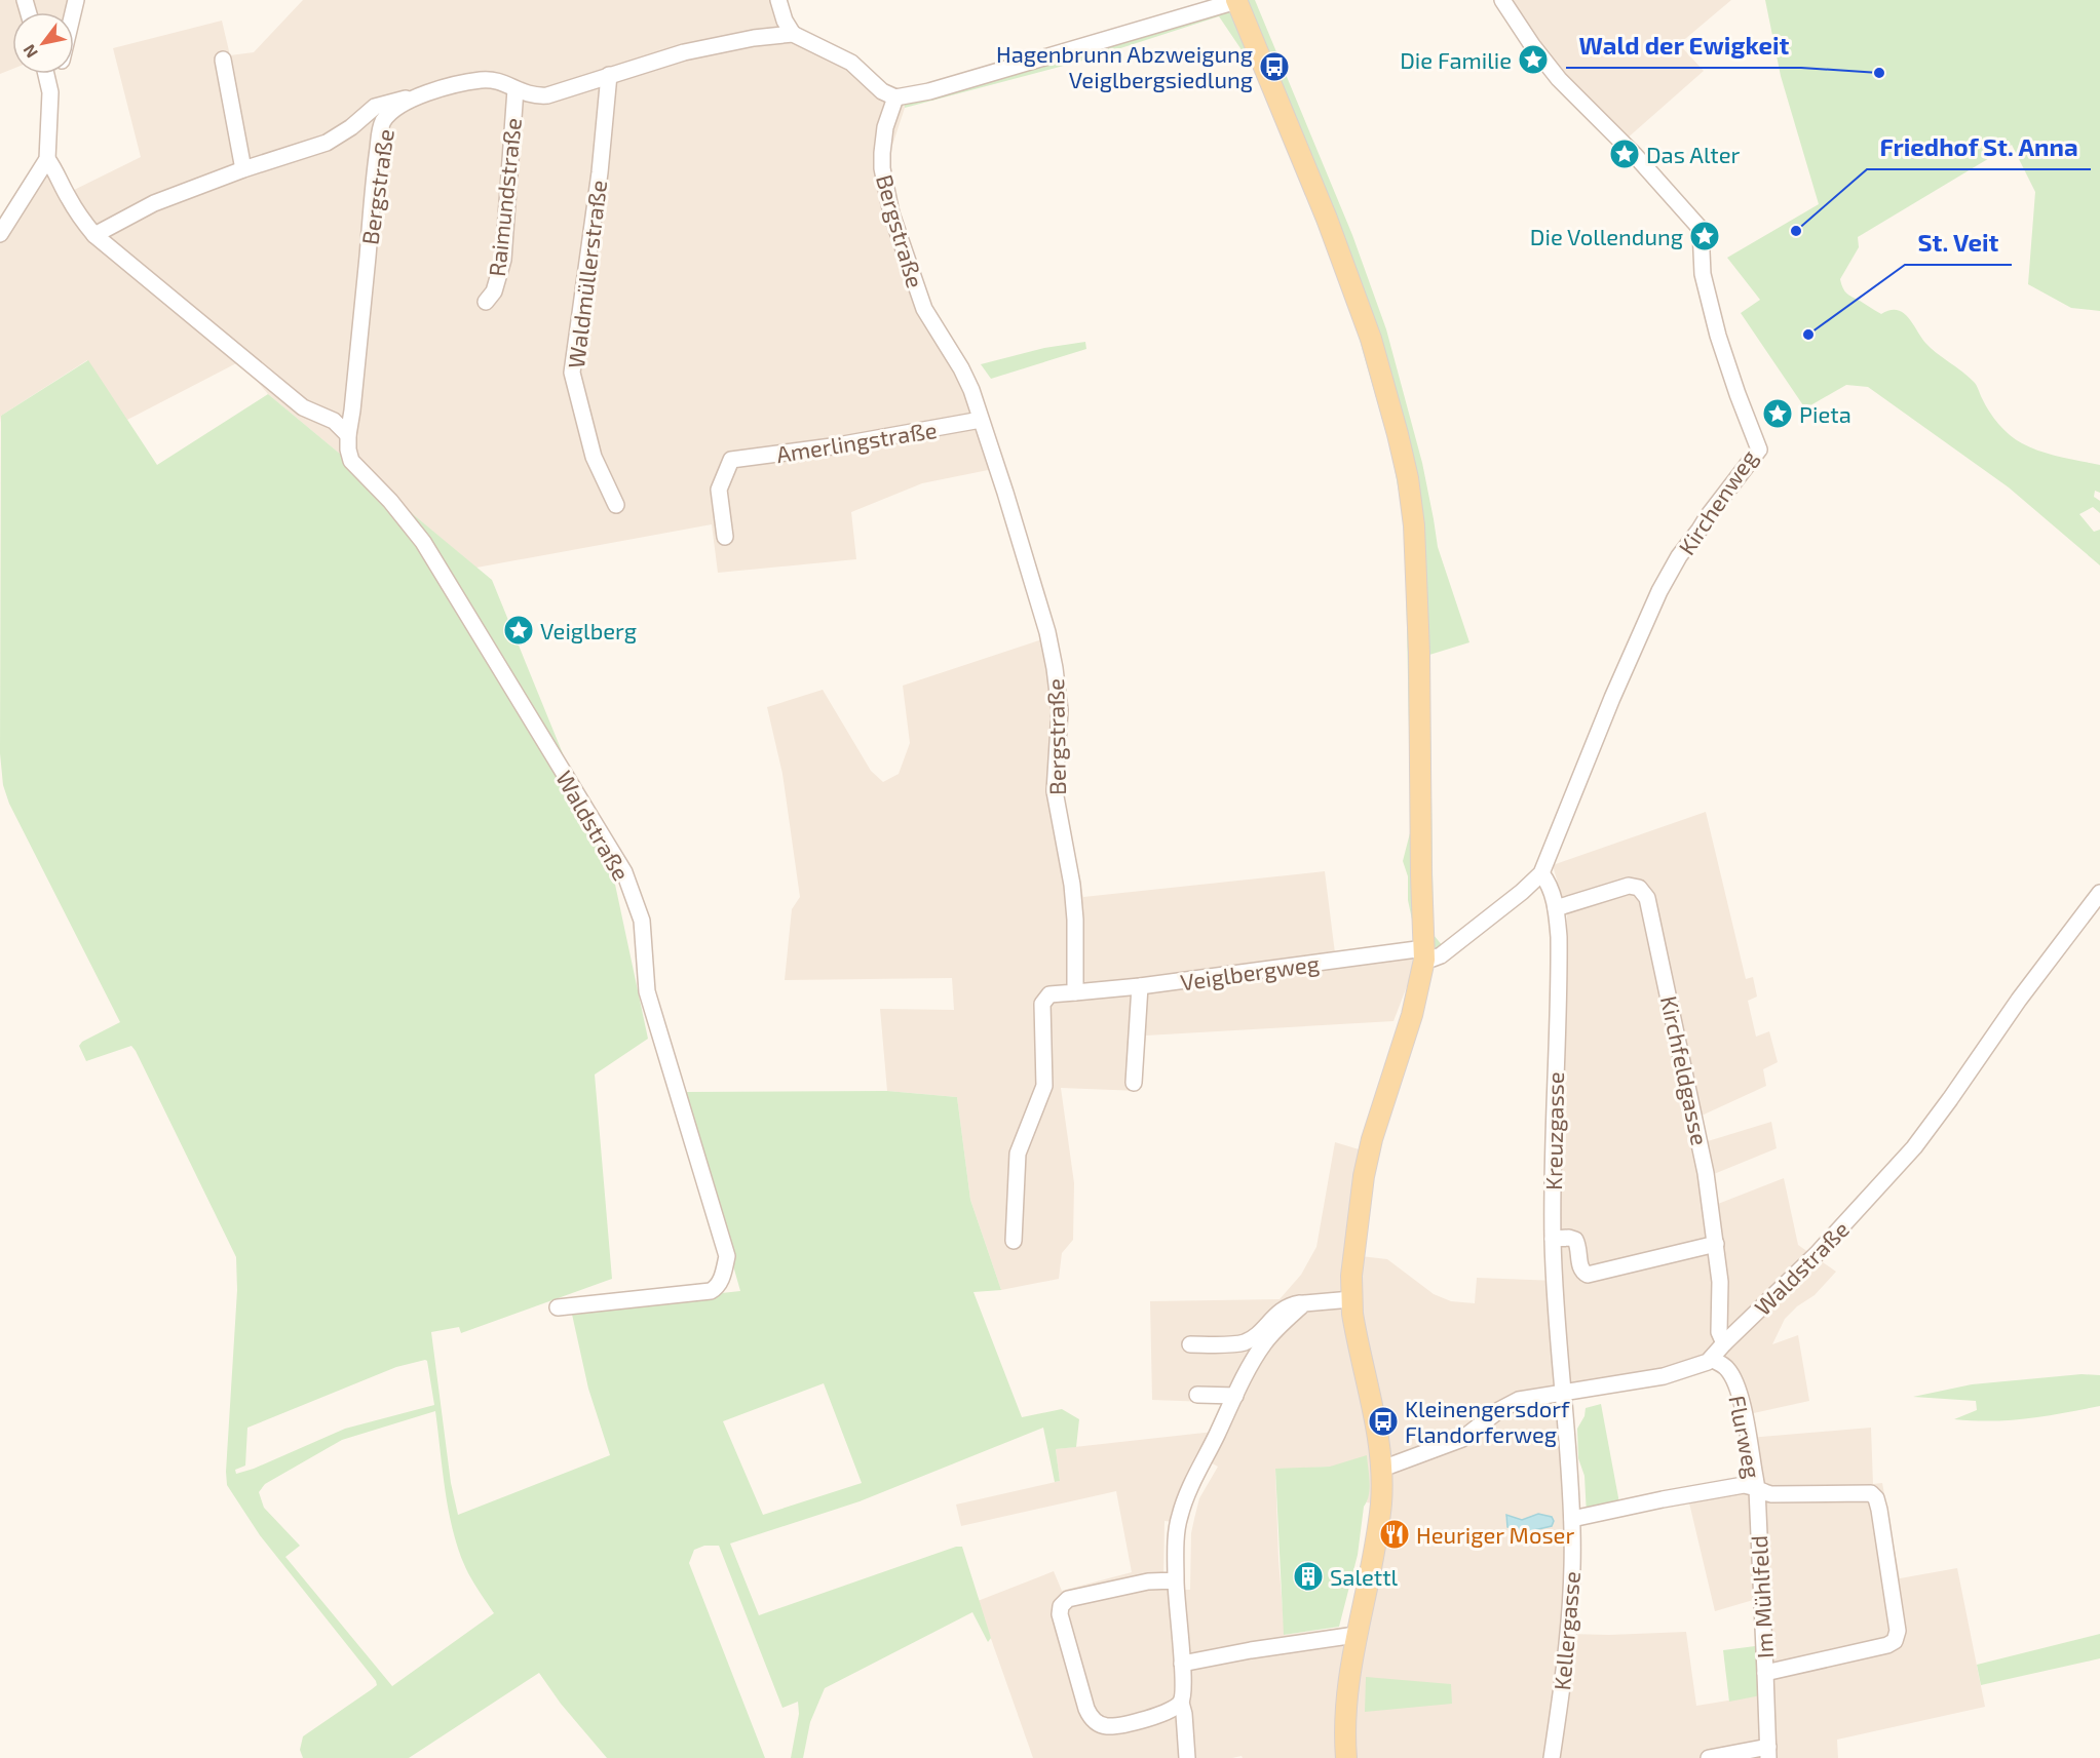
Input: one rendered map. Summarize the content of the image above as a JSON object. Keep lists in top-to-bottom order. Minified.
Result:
{"streets":{"street":["Bergstraße","Raimundstraße","Waldmüllerstraße","Amerlingstraße","Kirchenweg","Waldstraße","Veiglbergweg","Kirchfeldgasse","Kreuzgasse","Flurweg","Im Mühlfeld","Kellergasse"]},"crossings":[["Bergstraße","Raimundstraße"],["Bergstraße","Waldmüllerstraße"],["Bergstraße","Amerlingstraße"],["Bergstraße","Waldstraße"],["Bergstraße","Veiglbergweg"],["Kirchenweg","Veiglbergweg"],["Kirchenweg","Kreuzgasse"],["Waldstraße","Kirchfeldgasse"],["Waldstraße","Kreuzgasse"],["Waldstraße","Flurweg"],["Waldstraße","Kellergasse"],["Kirchfeldgasse","Kreuzgasse"],["Kreuzgasse","Kellergasse"],["Flurweg","Im Mühlfeld"],["Im Mühlfeld","Kellergasse"]],"places":{"place":["Die Familie","Das Alter","Die Vollendung","Pieta","Veiglberg"],"bus stop":["Hagenbrunn Abzweigung Veiglbergsiedlung","Kleinengersdorf Flandorferweg"],"other":["Wald der Ewigkeit","Friedhof St. Anna","St. Veit"],"restaurant":["Heuriger Moser"],"building":["Salettl"]},"north":"bottom left"}
